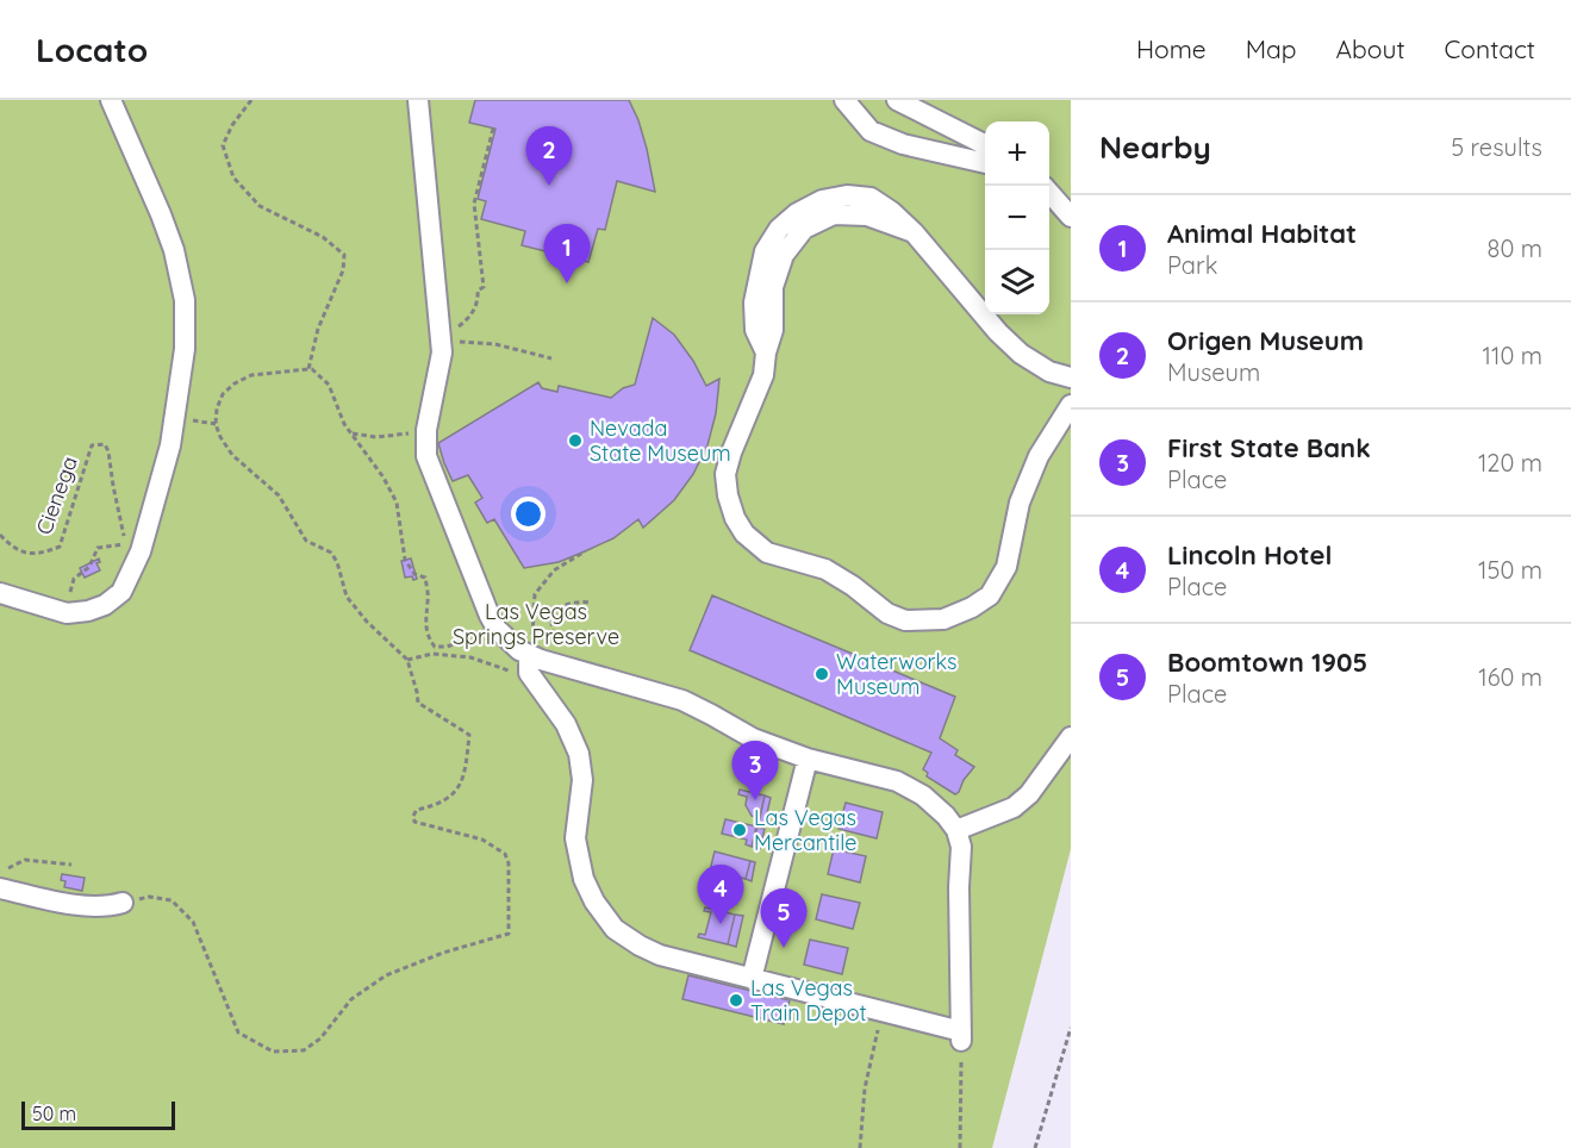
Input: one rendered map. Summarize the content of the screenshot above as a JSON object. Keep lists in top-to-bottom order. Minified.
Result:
{"streets":{"path":["Cienega"]},"parks":["Las Vegas Springs Preserve"],"places":["Nevada State Museum","Waterworks Museum","Las Vegas Mercantile","Las Vegas Train Depot"],"scale_bar":"50 m","page":{"header":"Locato","nav":["Home","Map","About","Contact"],"heading":["Nearby","5 results"],"map_buttons":["+","−"],"pins":["2","1","3","4","5"],"list":[{"mark":"1","name":"Animal Habitat","note":"Park","value":"80 m"},{"mark":"2","name":"Origen Museum","note":"Museum","value":"110 m"},{"mark":"3","name":"First State Bank","note":"Place","value":"120 m"},{"mark":"4","name":"Lincoln Hotel","note":"Place","value":"150 m"},{"mark":"5","name":"Boomtown 1905","note":"Place","value":"160 m"}],"scale":"50 m"}}
